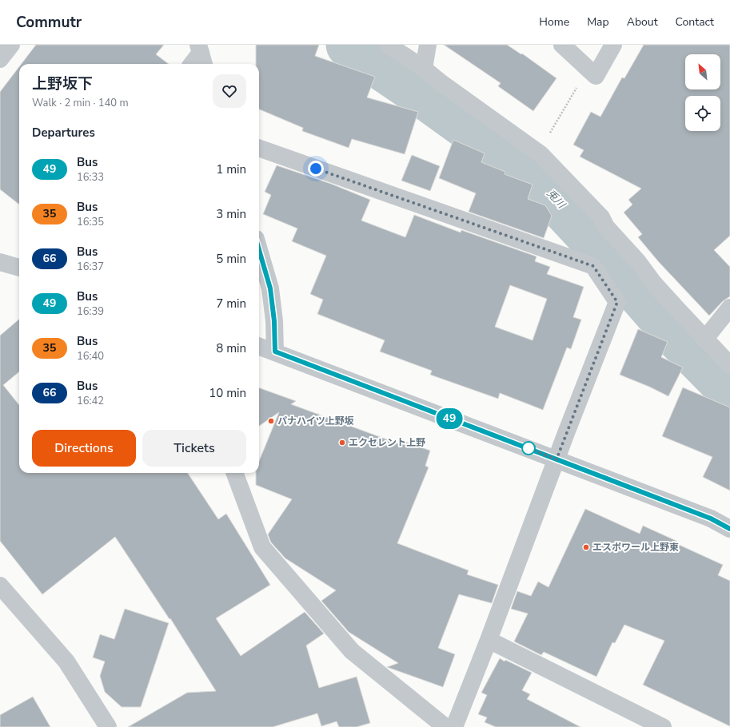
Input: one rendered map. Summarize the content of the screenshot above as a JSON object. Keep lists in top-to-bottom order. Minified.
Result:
{"water":["兎川"],"places":["パナハイツ上野坂","エクセレント上野","エスポワール上野東"],"lines":["bus line 49"],"north":"top left","page":{"header":"Commutr","nav":["Home","Map","About","Contact"],"on_map":"49","heading":[["上野坂下","Walk · 2 min · 140 m"],"Departures"],"list":[{"mark":"49","name":"Bus","note":"16:33","value":"1 min"},{"mark":"35","name":"Bus","note":"16:35","value":"3 min"},{"mark":"66","name":"Bus","note":"16:37","value":"5 min"},{"mark":"49","name":"Bus","note":"16:39","value":"7 min"},{"mark":"35","name":"Bus","note":"16:40","value":"8 min"},{"mark":"66","name":"Bus","note":"16:42","value":"10 min"}],"buttons":["Directions","Tickets"]}}
